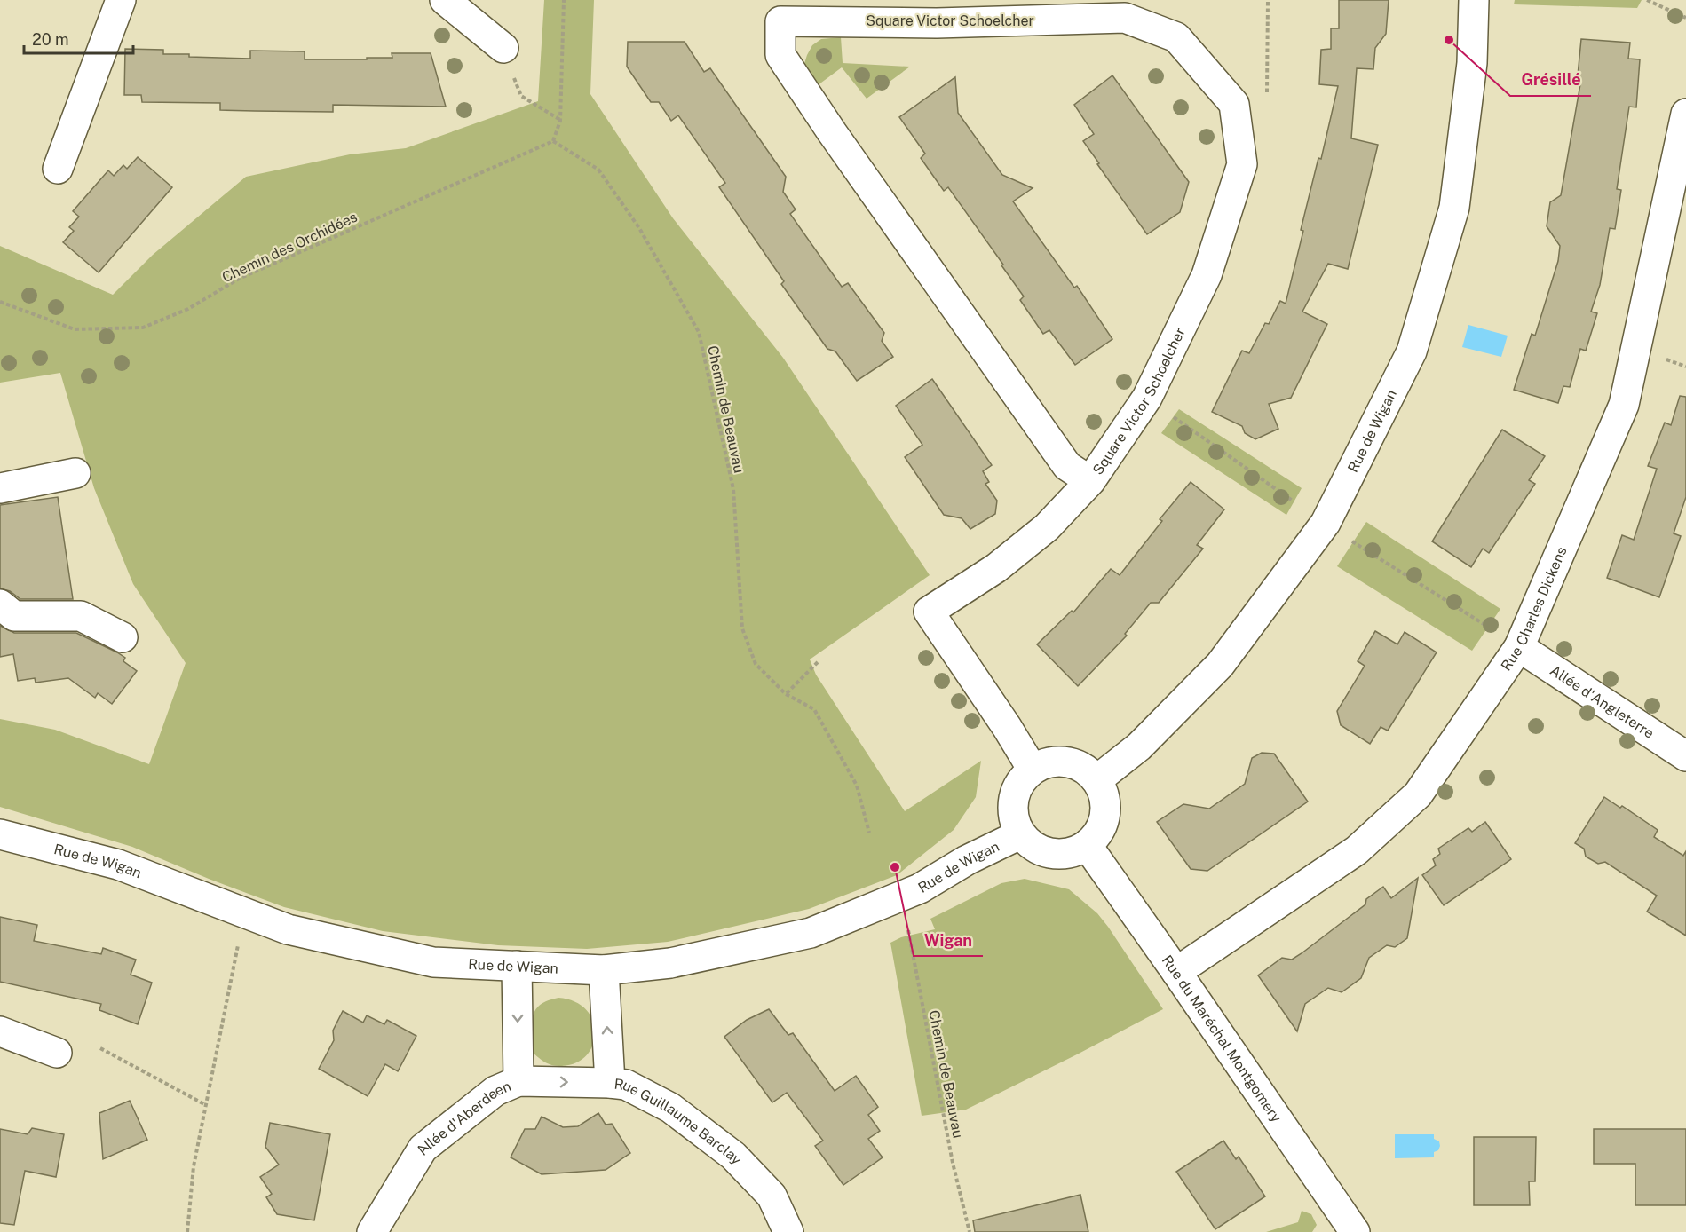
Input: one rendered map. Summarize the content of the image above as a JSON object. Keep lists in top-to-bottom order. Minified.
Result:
{"streets":{"street":["Square Victor Schoelcher","Rue de Wigan","Rue Charles Dickens","Allée d'Angleterre","Rue du Maréchal Montgomery","Allée d'Aberdeen","Rue Guillaume Barclay"],"path":["Chemin des Orchidées","Chemin de Beauvau"]},"crossings":[["Square Victor Schoelcher","Rue de Wigan"],["Square Victor Schoelcher","Rue du Maréchal Montgomery"],["Chemin des Orchidées","Chemin de Beauvau"],["Rue de Wigan","Rue du Maréchal Montgomery"],["Rue de Wigan","Allée d'Aberdeen"],["Rue de Wigan","Rue Guillaume Barclay"],["Rue Charles Dickens","Allée d'Angleterre"],["Rue Charles Dickens","Rue du Maréchal Montgomery"]],"places":["Grésillé","Wigan"],"scale_bar":"20 m"}
